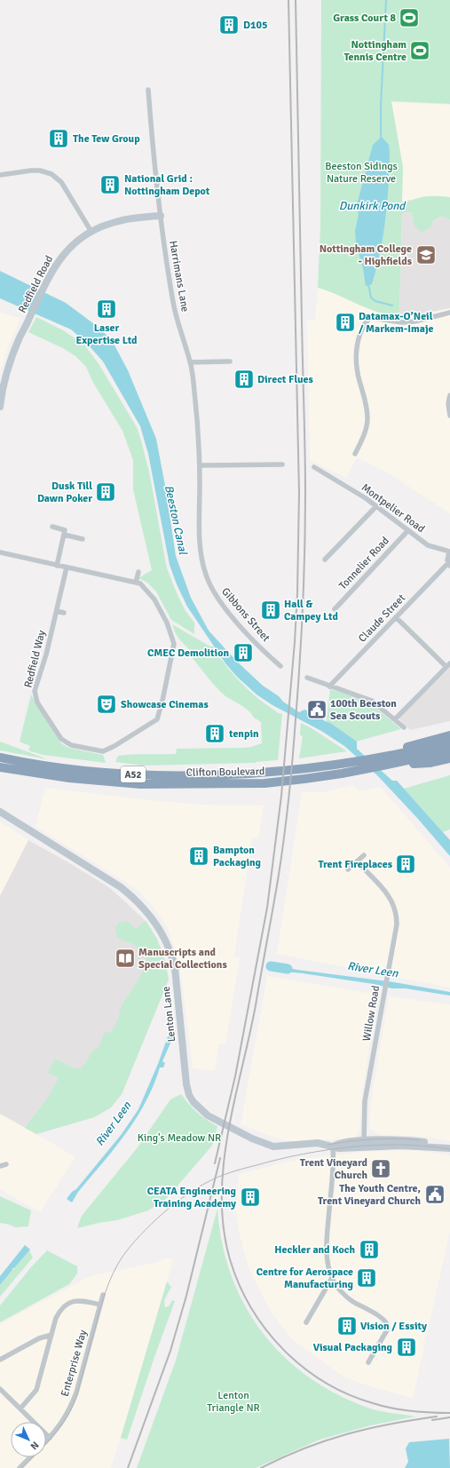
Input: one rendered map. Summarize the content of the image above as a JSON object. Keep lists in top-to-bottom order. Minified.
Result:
{"streets":{"highway":["Clifton Boulevard","A52"],"street":["Harrimans Lane","Redfield Road","Montpelier Road","Tonnelier Road","Gibbons Street","Claude Street","Redfield Way","Willow Road","Lenton Lane","Enterprise Way"]},"crossings":[["Harrimans Lane","Redfield Road"],["Harrimans Lane","Gibbons Street"],["Montpelier Road","Tonnelier Road"],["Montpelier Road","Claude Street"],["Willow Road","Lenton Lane"]],"water":["Dunkirk Pond","Beeston Canal","River Leen"],"parks":["Beeston Sidings Nature Reserve","King's Meadow NR","Lenton Triangle NR"],"places":{"sports":["Grass Court 8","Nottingham Tennis Centre"],"building":["D105","The Tew Group","National Grid : Nottingham Depot","Laser Expertise Ltd","Datamax-O’Neil / Markem-Imaje","Direct Flues","Dusk Till Dawn Poker","Hall & Campey Ltd","CMEC Demolition","tenpin","Bampton Packaging","Trent Fireplaces","CEATA Engineering Training Academy","Heckler and Koch","Centre for Aerospace Manufacturing","Vision / Essity","Visual Packaging"],"school or university":["Nottingham College - Highfields"],"theatre":["Showcase Cinemas"],"public building":["100th Beeston Sea Scouts","The Youth Centre, Trent Vineyard Church"],"library":["Manuscripts and Special Collections"],"church":["Trent Vineyard Church"]},"north":"bottom right"}
